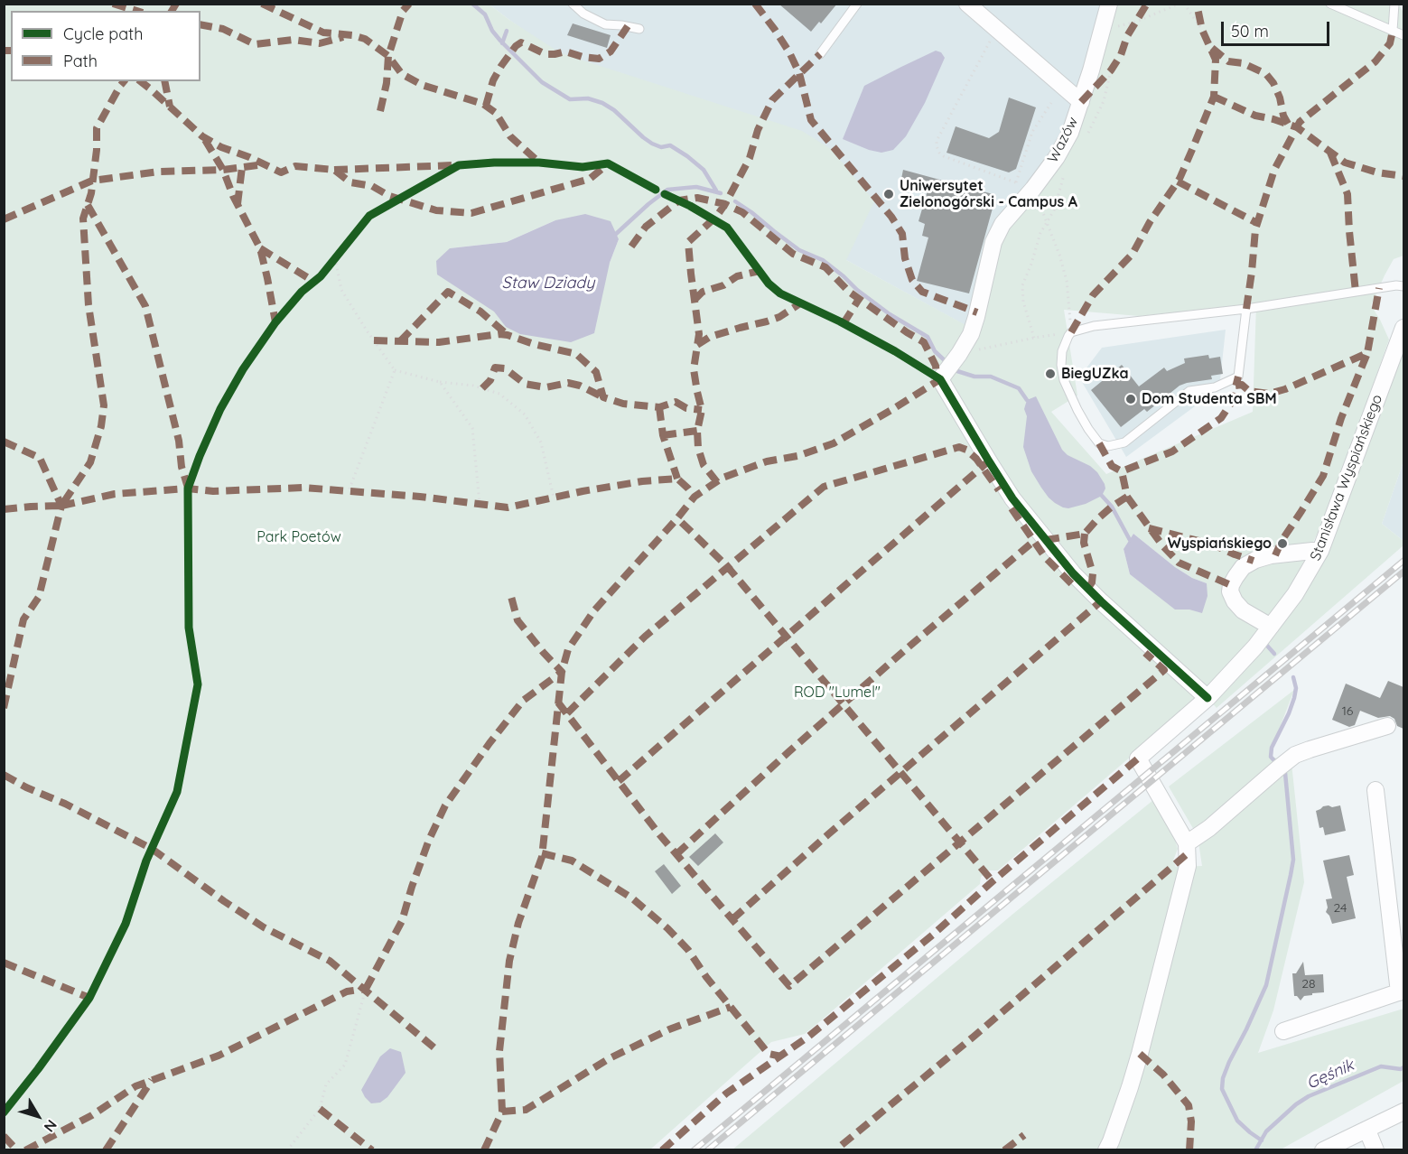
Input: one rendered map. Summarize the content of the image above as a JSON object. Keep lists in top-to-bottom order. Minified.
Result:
{"streets":{"street":["Wazów","Stanisława Wyspiańskiego"]},"crossings":[["Wazów","Stanisława Wyspiańskiego"]],"water":["Staw Dziady","Gęśnik"],"parks":["Park Poetów","ROD \"Lumel\""],"places":["Uniwersytet Zielonogórski - Campus A","BiegUZka","Dom Studenta SBM","Wyspiańskiego"],"house_numbers":["16","24","28"],"legend":["Cycle path","Path"],"scale_bar":"50 m","north":"bottom right"}
